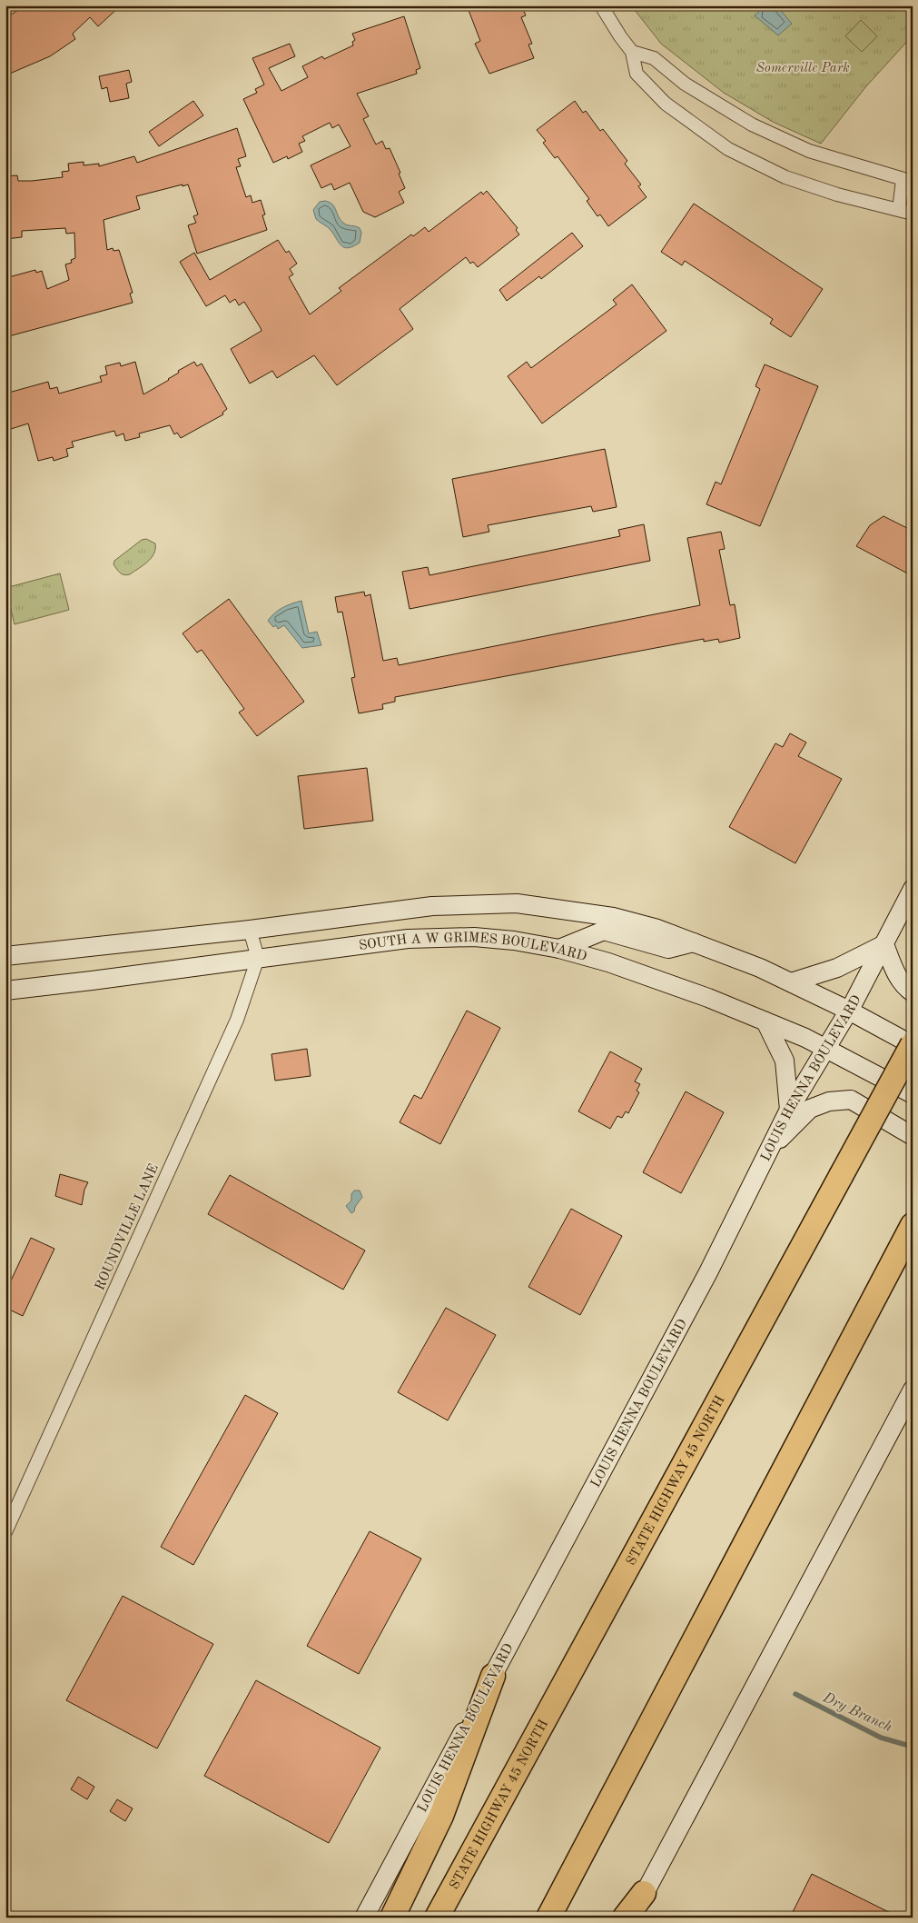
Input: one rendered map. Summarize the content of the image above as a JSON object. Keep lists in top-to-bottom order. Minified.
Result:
{"streets":{"highway":["STATE HIGHWAY 45 NORTH"],"main road":["SOUTH A W GRIMES BOULEVARD","LOUIS HENNA BOULEVARD"],"street":["ROUNDVILLE LANE"]},"crossings":[["SOUTH A W GRIMES BOULEVARD","LOUIS HENNA BOULEVARD"],["SOUTH A W GRIMES BOULEVARD","ROUNDVILLE LANE"]],"water":["Dry Branch"],"parks":["Somerville Park"]}
